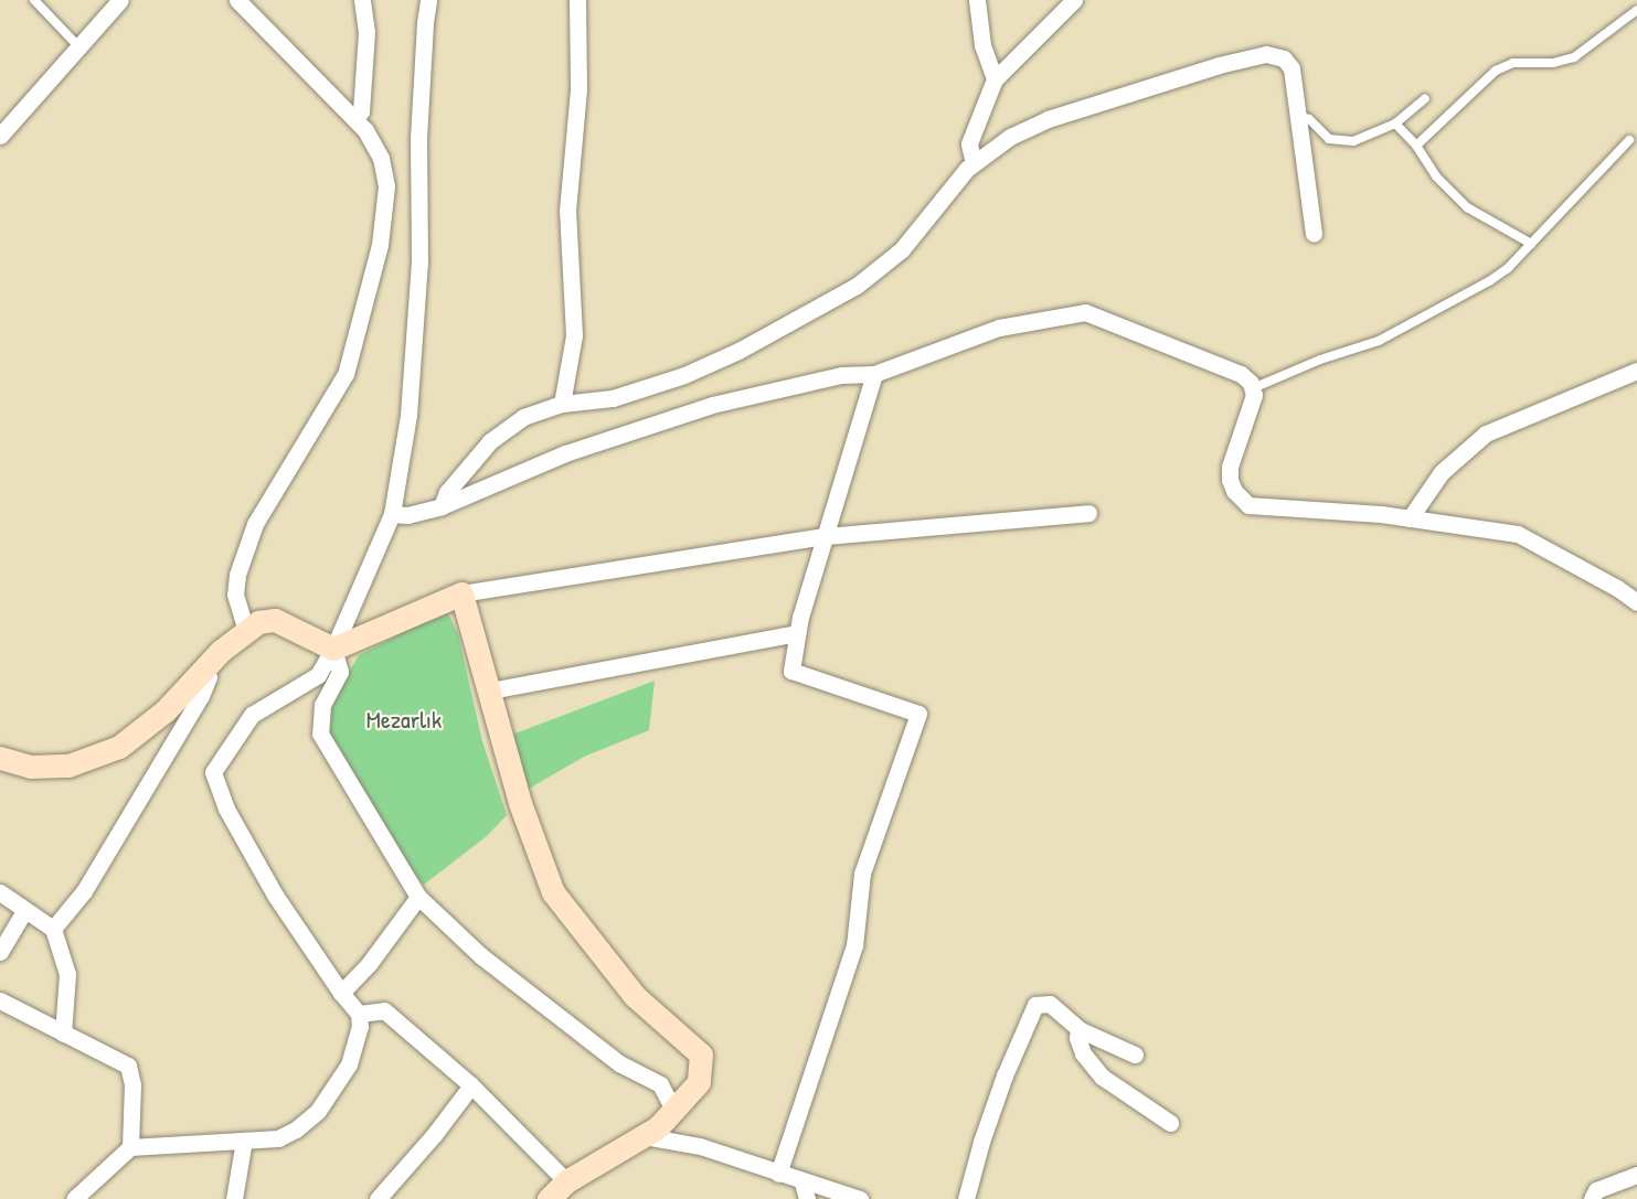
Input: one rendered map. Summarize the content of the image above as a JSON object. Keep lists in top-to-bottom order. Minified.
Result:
{"parks":["Mezarlık"]}
